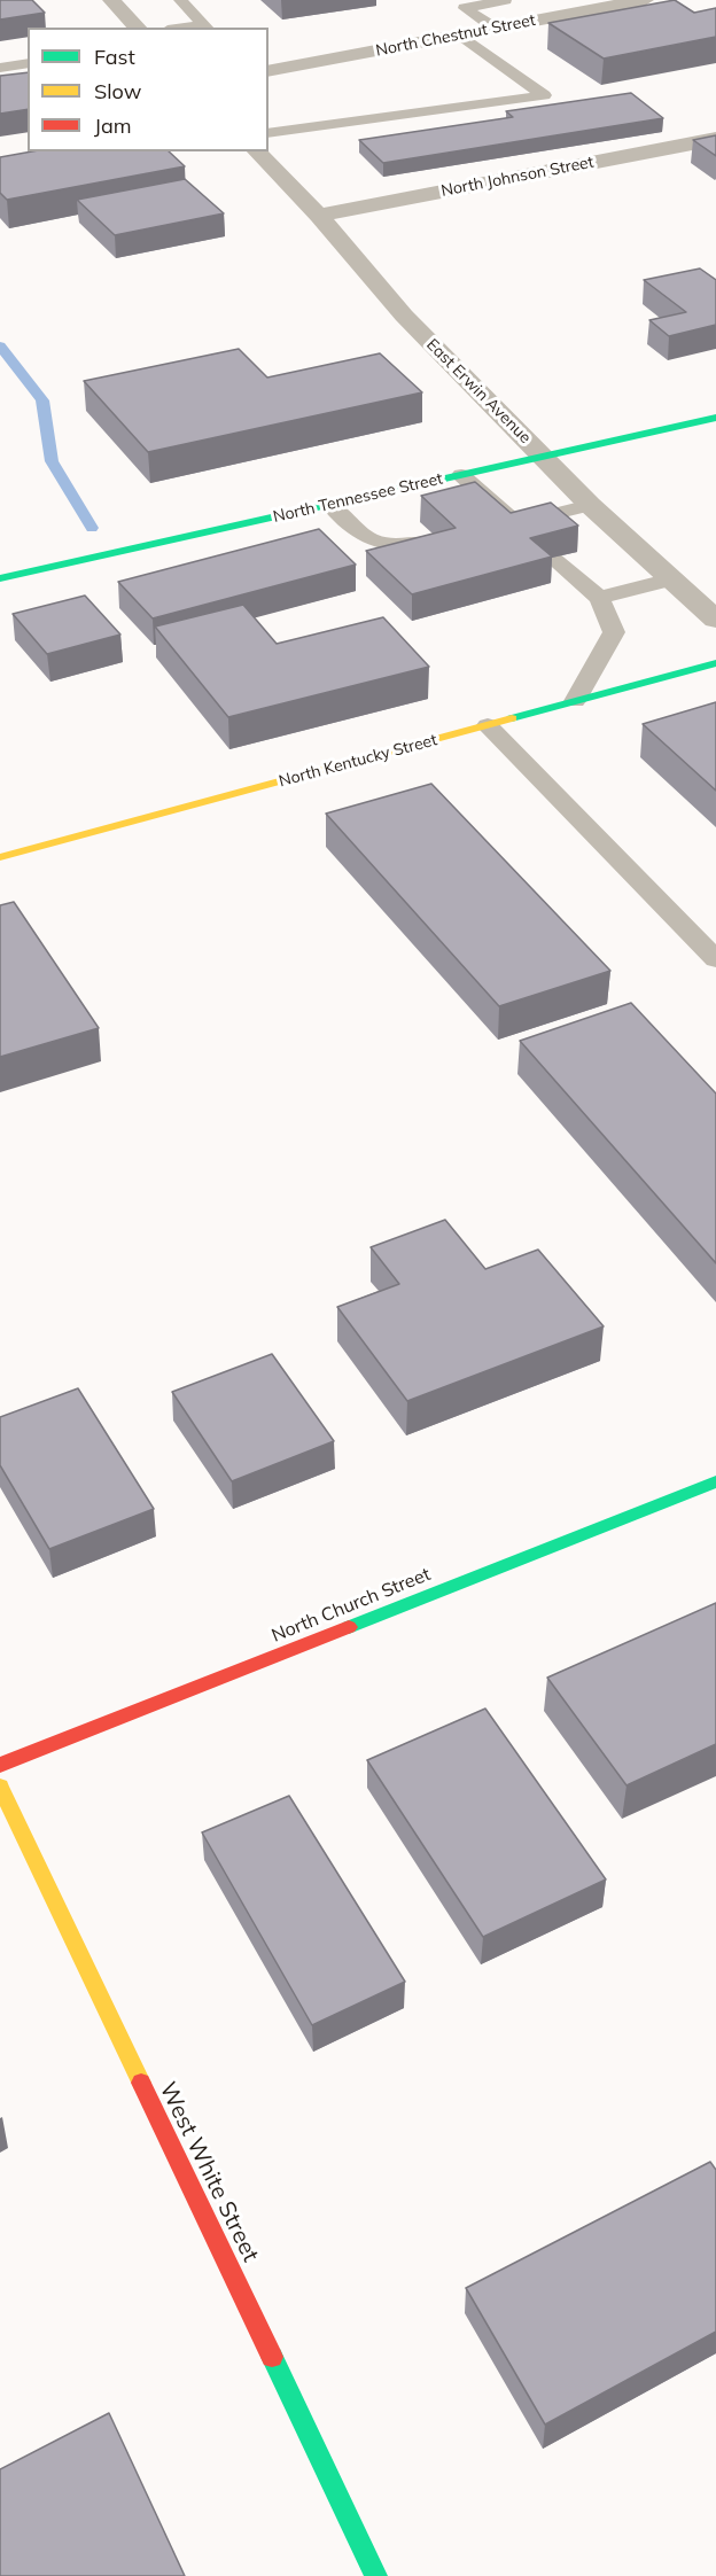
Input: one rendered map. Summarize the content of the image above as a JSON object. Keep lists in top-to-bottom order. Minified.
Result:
{"streets":{"street":["North Chestnut Street","North Johnson Street","East Erwin Avenue","North Tennessee Street","North Kentucky Street","North Church Street","West White Street"]},"crossings":[["North Johnson Street","East Erwin Avenue"],["East Erwin Avenue","North Tennessee Street"]],"legend":["Fast","Slow","Jam"]}
